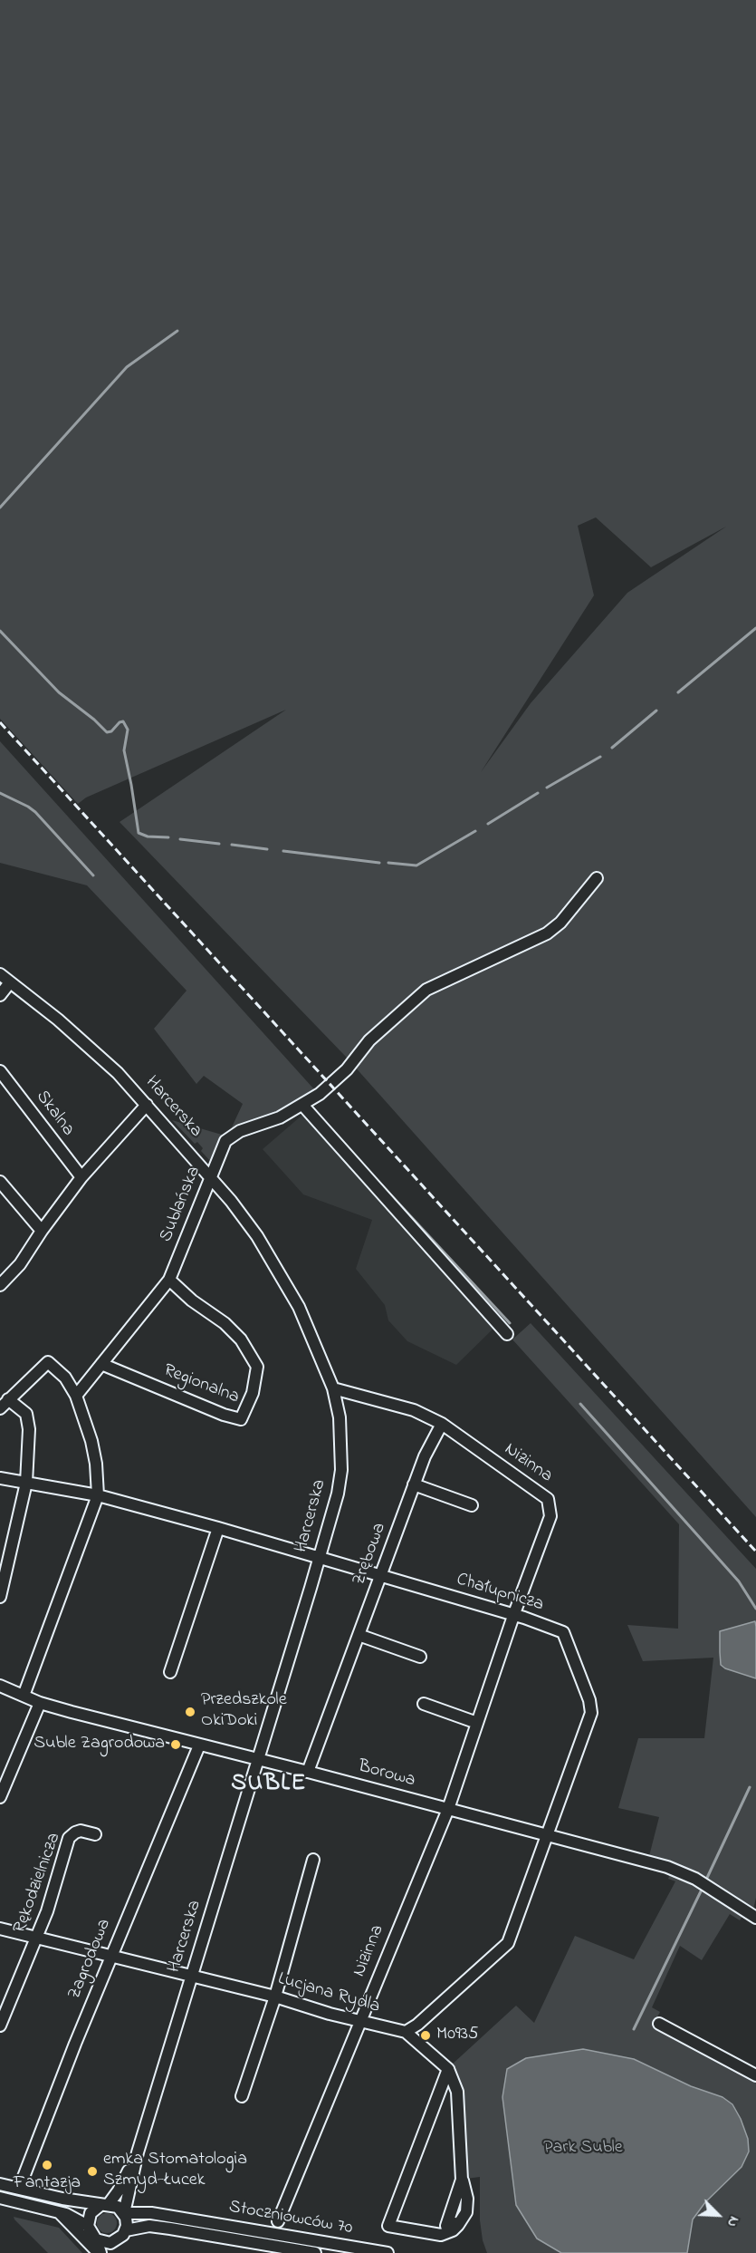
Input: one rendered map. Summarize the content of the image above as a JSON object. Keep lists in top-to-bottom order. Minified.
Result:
{"streets":{"street":["Harcerska","Skalna","Sublańska","Regionalna","Nizinna","Zrębowa","Chałupnicza","Borowa","Rękodzielnicza","Zagrodowa","Lucjana Rydla","Stoczniowców 70"]},"crossings":[["Harcerska","Sublańska"],["Harcerska","Nizinna"],["Harcerska","Chałupnicza"],["Harcerska","Borowa"],["Harcerska","Lucjana Rydla"],["Harcerska","Stoczniowców 70"],["Sublańska","Regionalna"],["Nizinna","Zrębowa"],["Nizinna","Chałupnicza"],["Nizinna","Borowa"],["Nizinna","Lucjana Rydla"],["Zrębowa","Chałupnicza"],["Zrębowa","Borowa"],["Chałupnicza","Borowa"],["Borowa","Zagrodowa"],["Rękodzielnicza","Lucjana Rydla"],["Zagrodowa","Lucjana Rydla"]],"districts":["SUBLE"],"parks":["Park Suble"],"places":["Przedszkole OkiDoki","Suble Zagrodowa","M0935","Fantazja","emka Stomatologia Szmyd-Łucek"],"north":"bottom right"}
